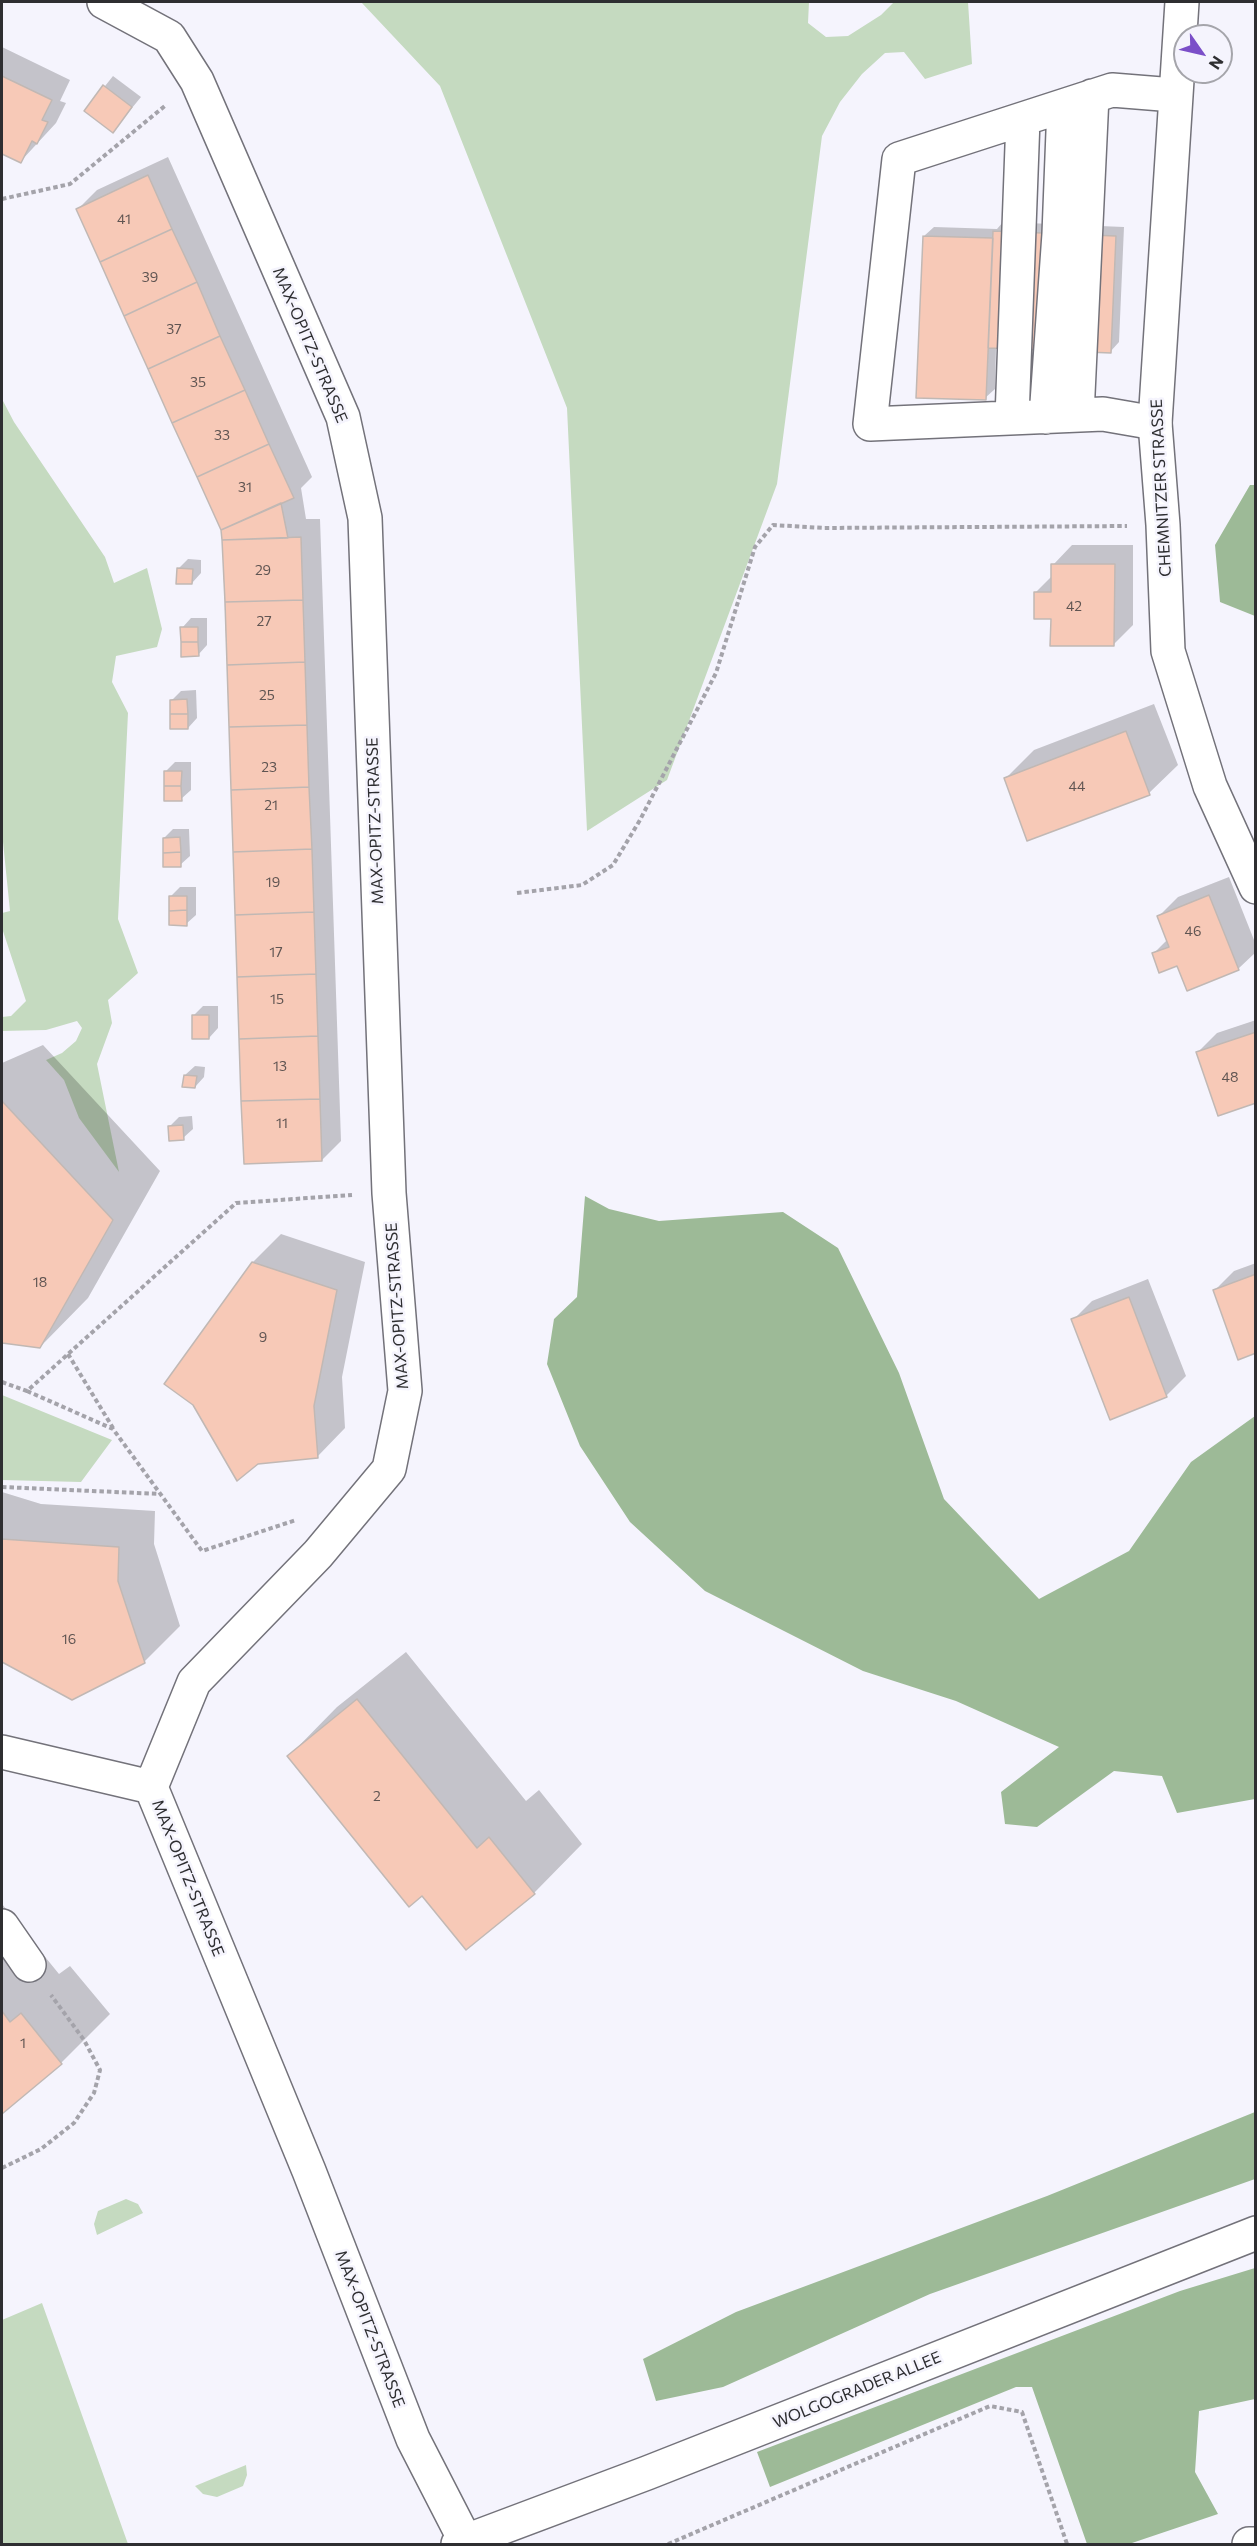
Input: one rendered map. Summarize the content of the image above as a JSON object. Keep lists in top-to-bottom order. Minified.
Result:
{"streets":{"street":["MAX-OPITZ-STRASSE","CHEMNITZER STRASSE","WOLGOGRADER ALLEE"]},"crossings":[["MAX-OPITZ-STRASSE","WOLGOGRADER ALLEE"]],"house_numbers":["41","39","37","35","33","31","29","42","27","25","23","44","21","19","46","17","15","13","48","11","18","9","16","2","1"],"north":"bottom right"}
